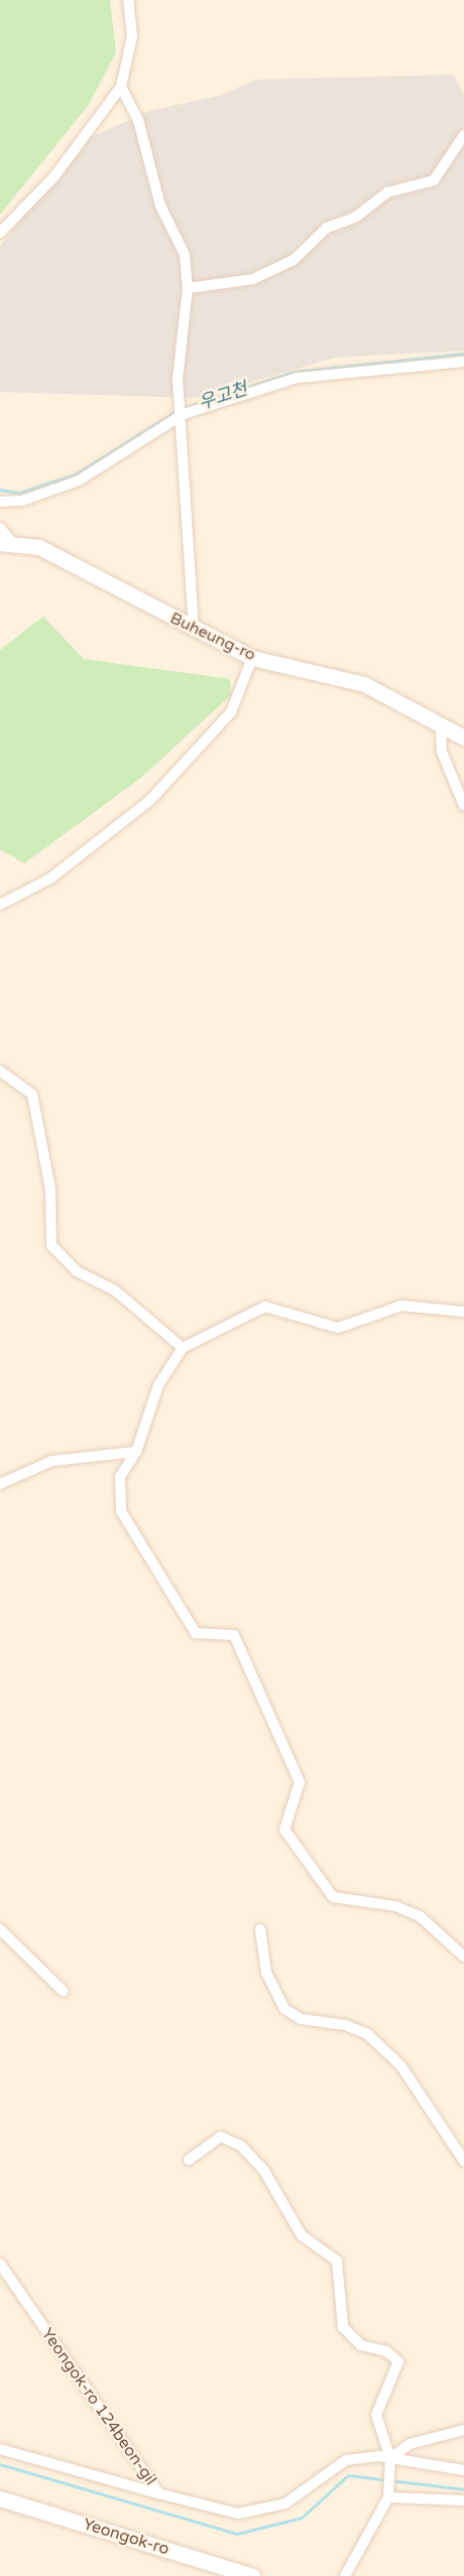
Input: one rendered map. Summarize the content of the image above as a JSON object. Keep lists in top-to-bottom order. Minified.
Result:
{"streets":{"main road":["Buheung-ro","Yeongok-ro"],"street":["Yeongok-ro 124beon-gil"]},"water":["우고천"]}
